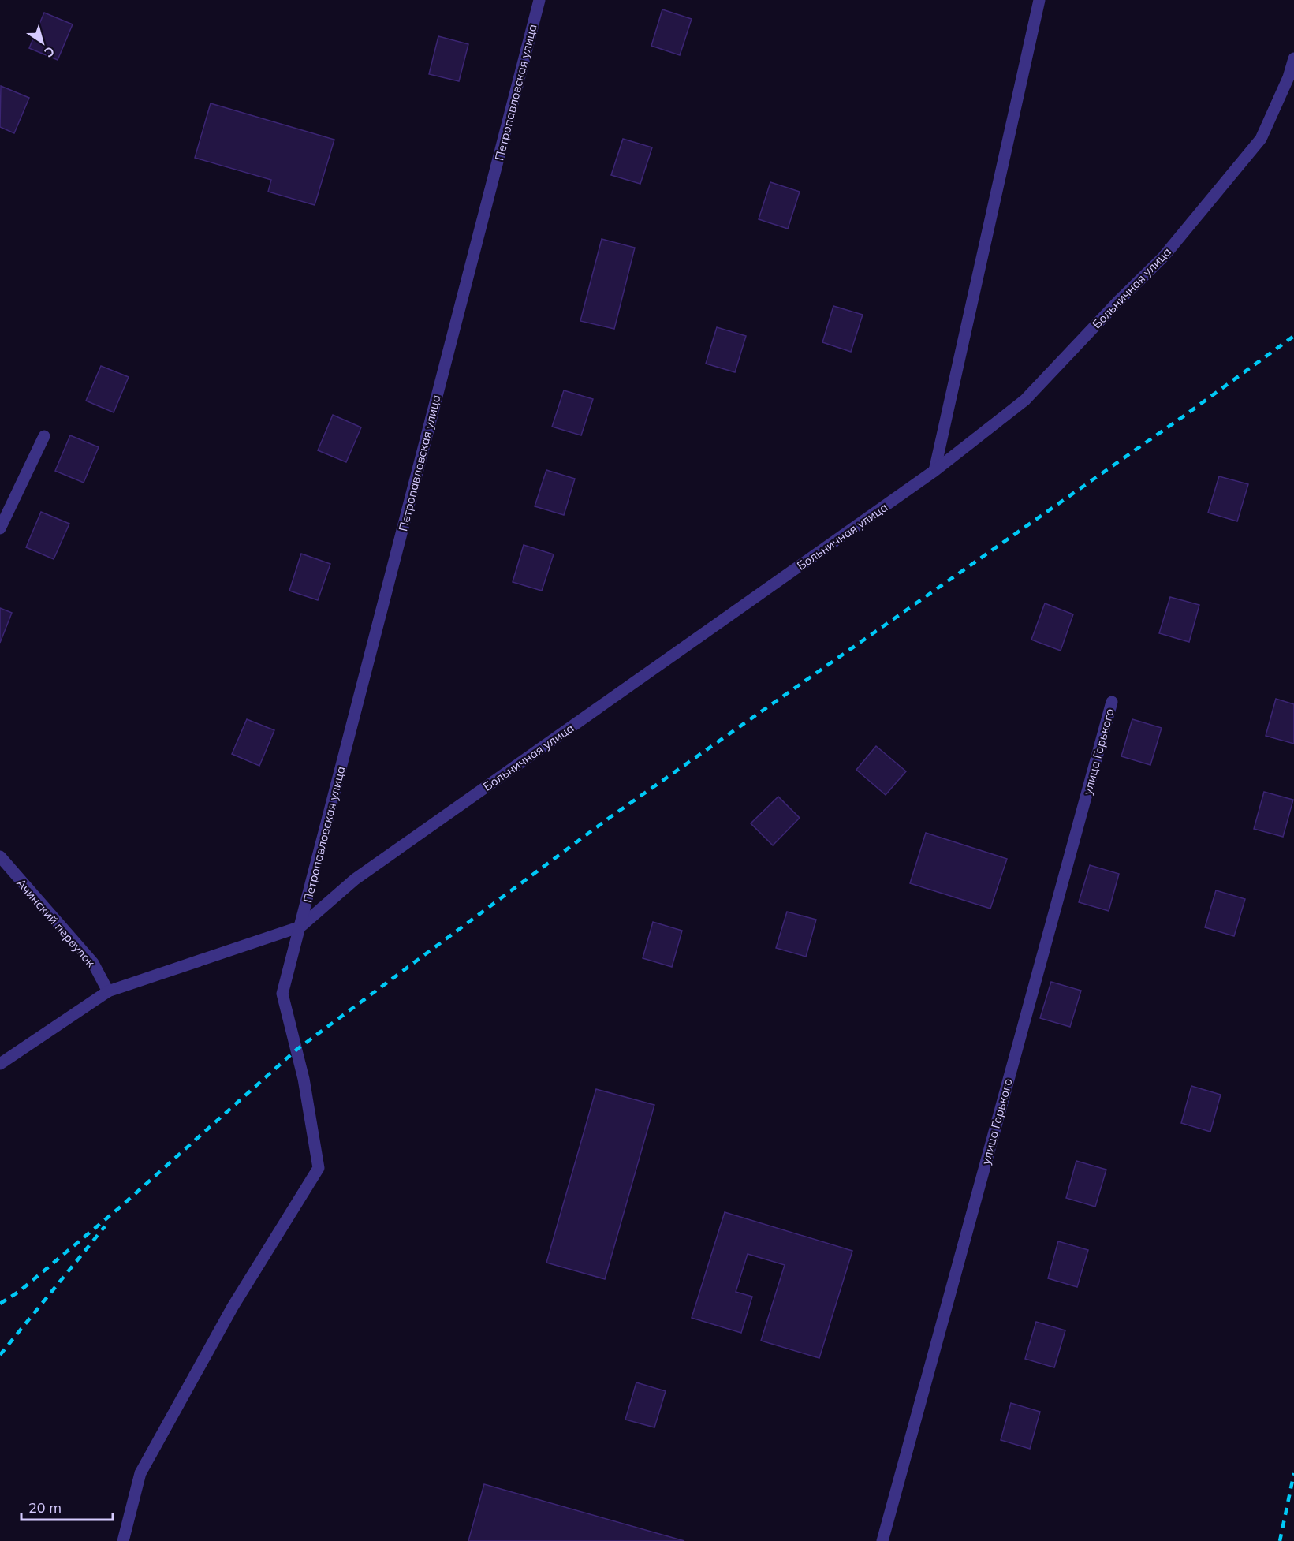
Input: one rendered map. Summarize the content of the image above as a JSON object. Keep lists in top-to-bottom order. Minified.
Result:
{"streets":{"street":["Петропавловская улица","Больничная улица","улица Горького","Ачинский переулок"]},"crossings":[["Петропавловская улица","Больничная улица"]],"scale_bar":"20 m","north":"bottom right"}
